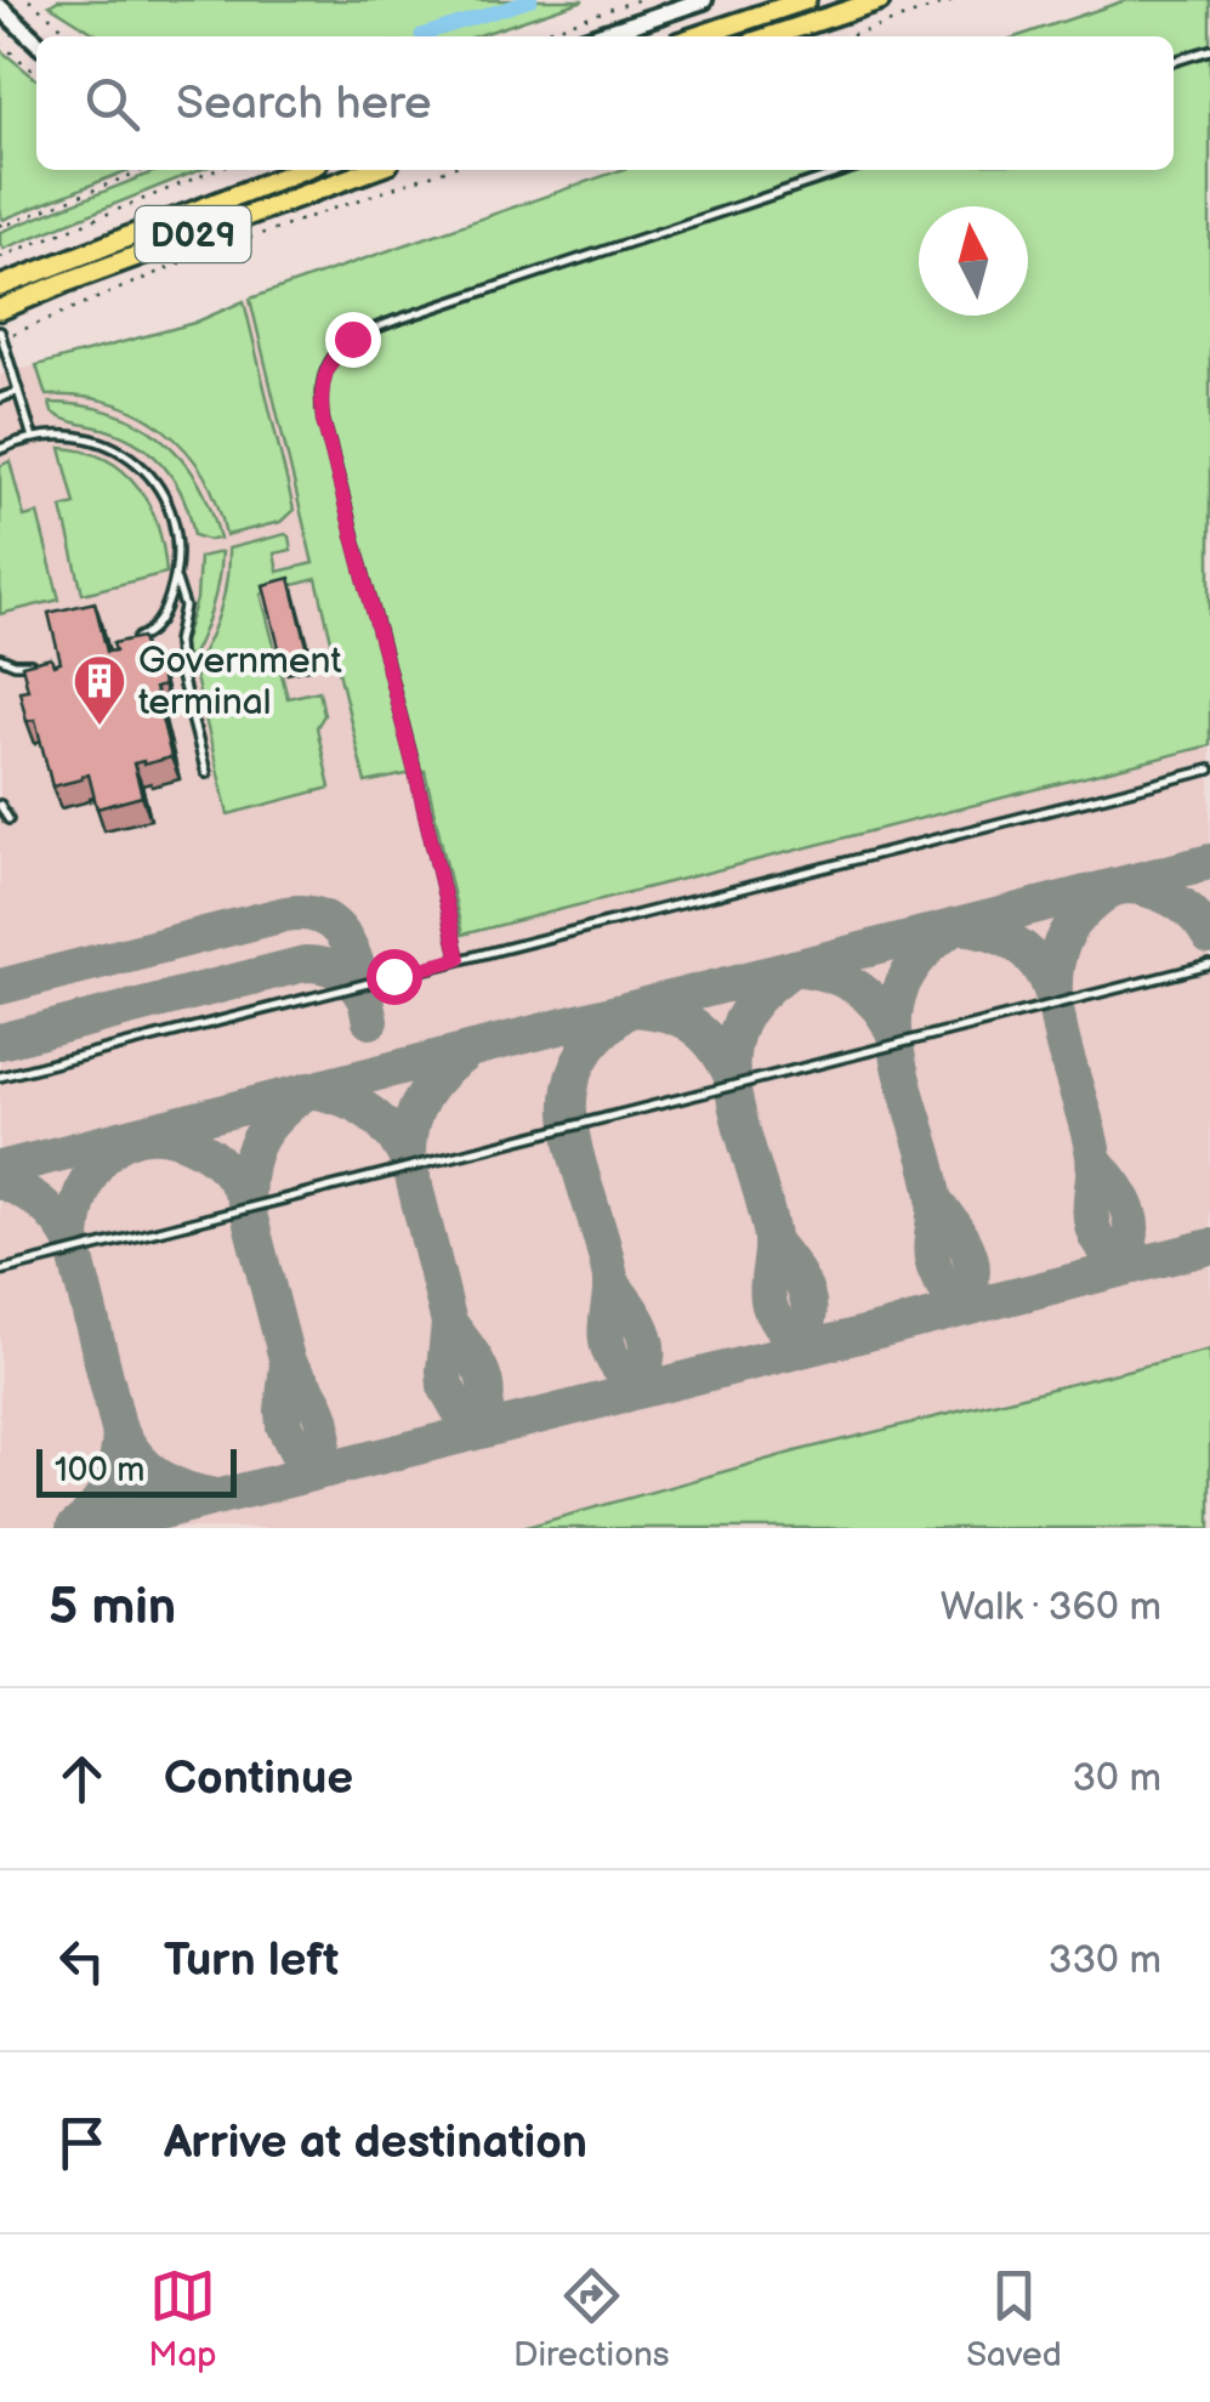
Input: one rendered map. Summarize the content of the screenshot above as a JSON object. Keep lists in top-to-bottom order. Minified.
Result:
{"streets":{"highway":["D029"]},"places":{"building":["Government terminal"]},"scale_bar":"100 m","north":"top","page":{"search":"Search here","scale":"100 m","heading":["5 min","Walk · 360 m"],"list":[["Continue","30 m"],["Turn left","330 m"],"Arrive at destination"],"nav":["Map","Directions","Saved"]}}
